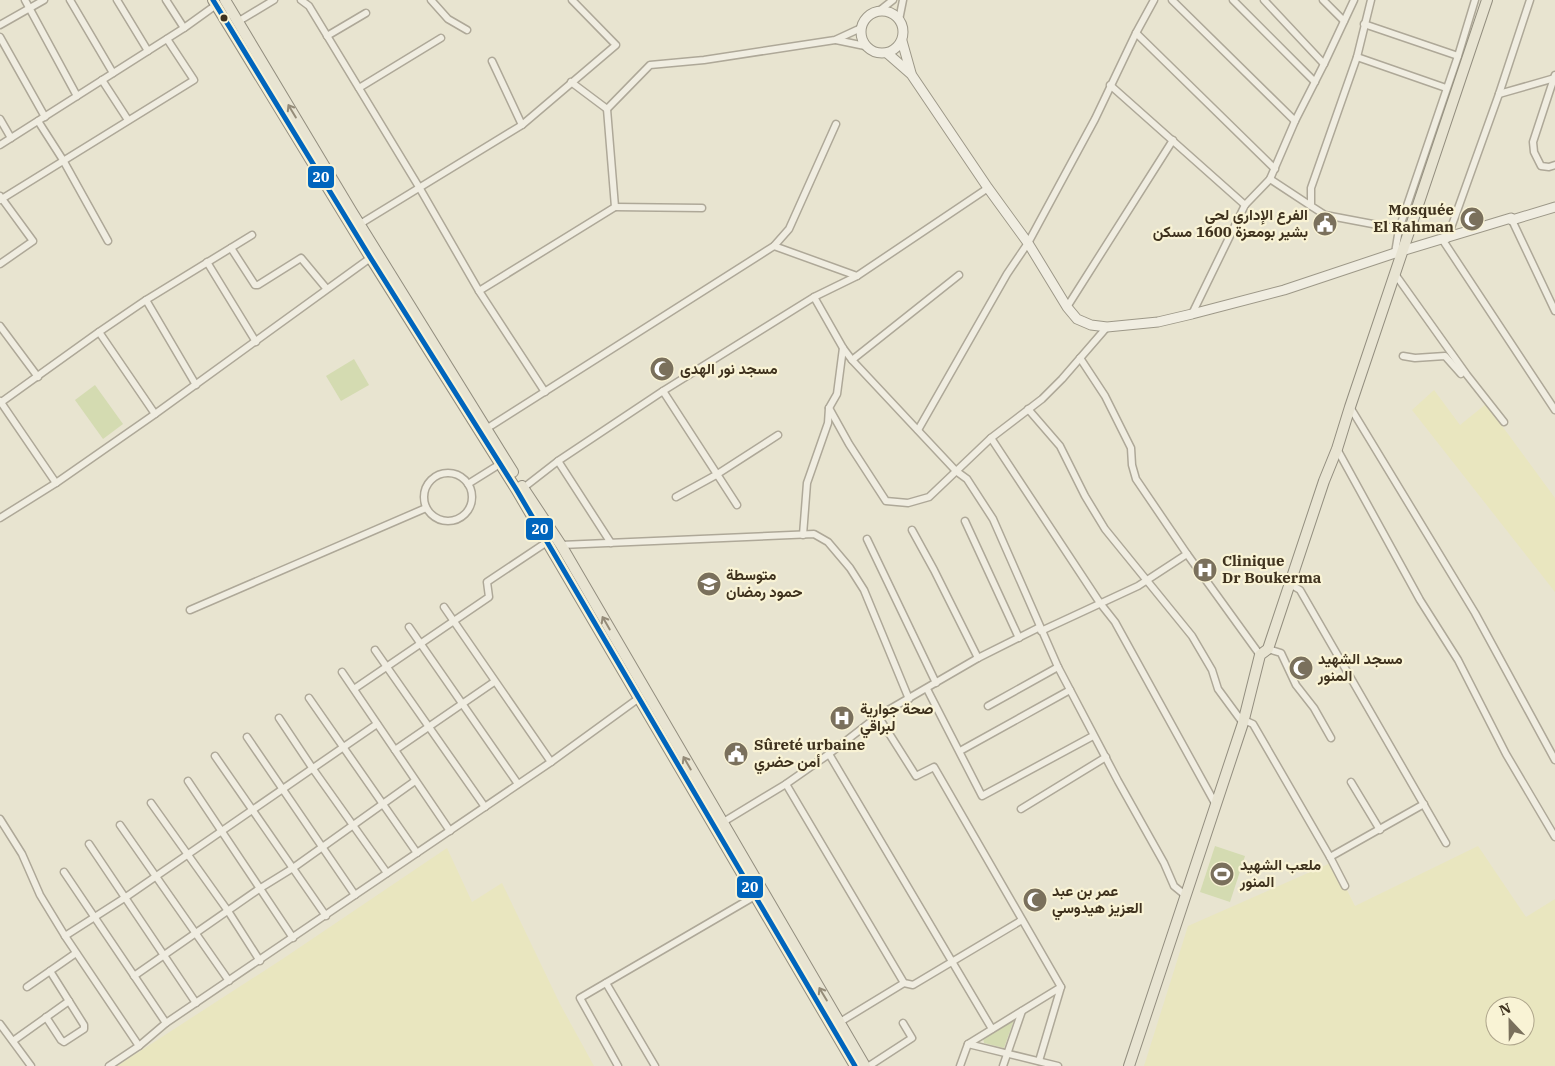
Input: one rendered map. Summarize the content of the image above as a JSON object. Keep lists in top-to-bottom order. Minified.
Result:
{"places":{"mosque":["Mosquée El Rahman","مسجد نور الهدى","مسجد الشهيد المنور","عمر بن عبد العزيز هيدوسي"],"public building":["الفرع الإداري لحي بشير بومعزة 1600 مسكن","Sûreté urbaine أمن حضري"],"hospital":["Clinique Dr Boukerma","صحة جوارية لبراقي"],"school or university":["متوسطة حمود رمضان"],"sports":["ملعب الشهيد المنور"]},"lines":["transit line 20"],"north":"top"}
